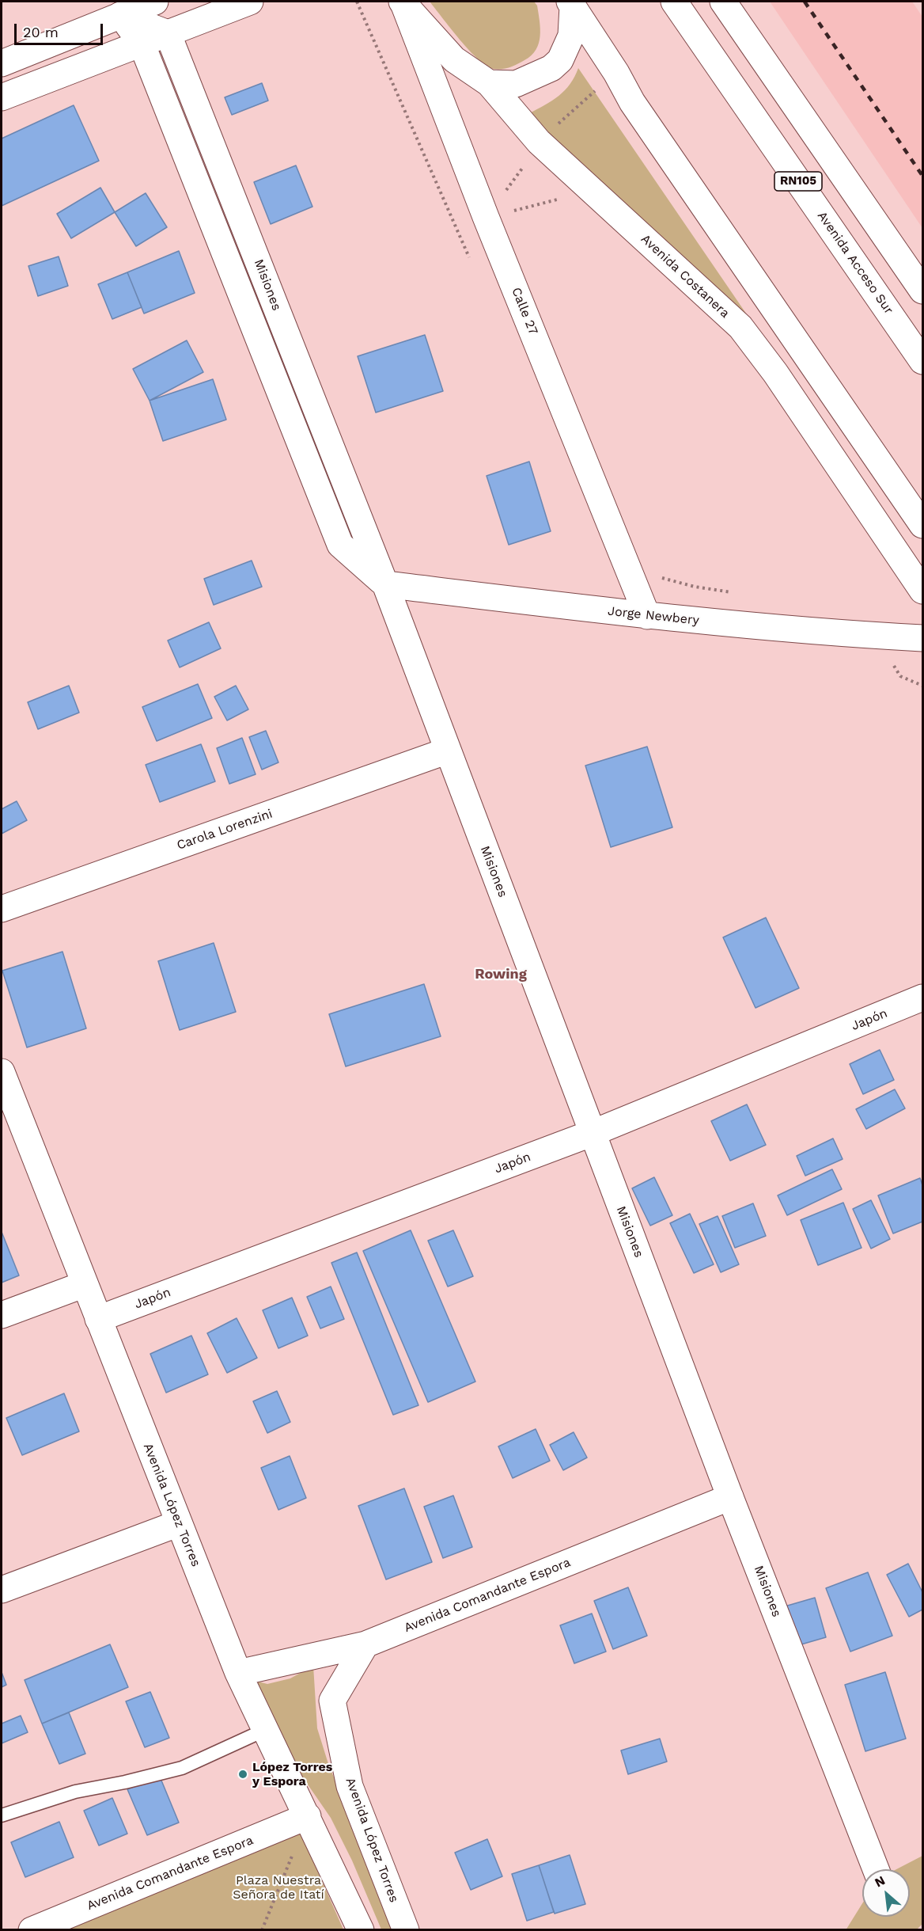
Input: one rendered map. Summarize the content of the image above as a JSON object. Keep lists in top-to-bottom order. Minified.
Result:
{"streets":{"main road":["RN105","Avenida Acceso Sur","Avenida Costanera","Misiones","Calle 27","Jorge Newbery","Carola Lorenzini","Japón","Avenida López Torres","Avenida Comandante Espora"]},"crossings":[["Avenida Costanera","Calle 27"],["Misiones","Jorge Newbery"],["Misiones","Carola Lorenzini"],["Misiones","Japón"],["Misiones","Avenida Comandante Espora"],["Calle 27","Jorge Newbery"],["Japón","Avenida López Torres"],["Avenida López Torres","Avenida Comandante Espora"]],"districts":["Rowing"],"parks":["Plaza Nuestra Señora de Itatí"],"places":["López Torres y Espora"],"scale_bar":"20 m","north":"top left"}
